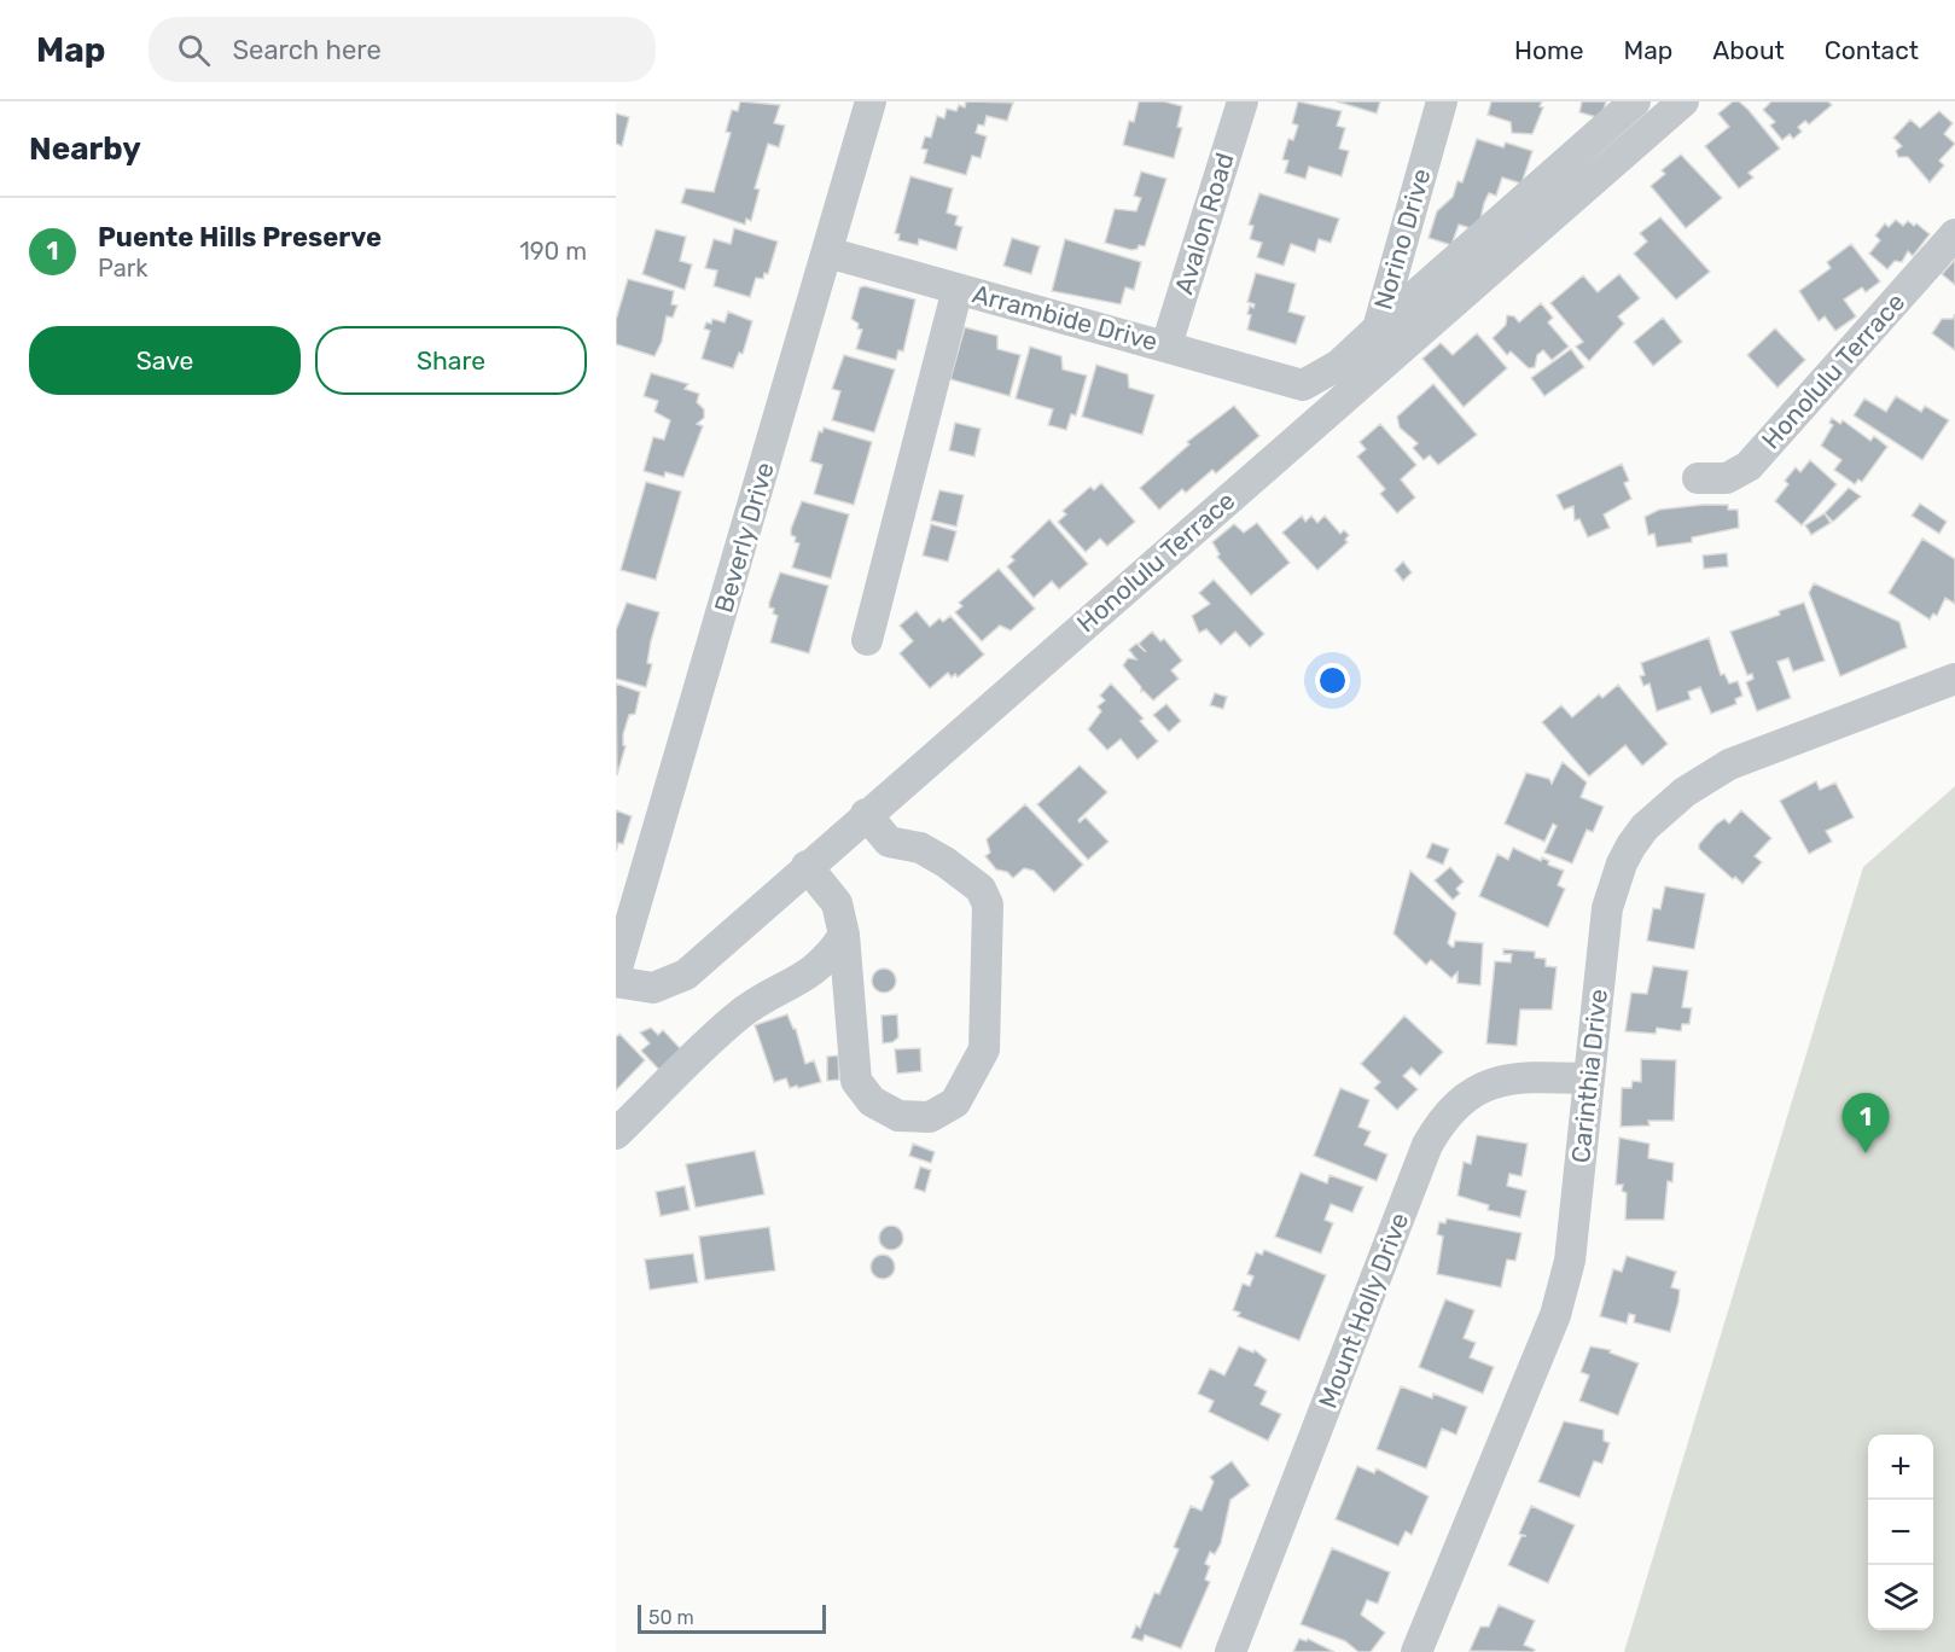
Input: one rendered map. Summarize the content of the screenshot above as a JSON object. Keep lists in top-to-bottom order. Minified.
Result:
{"streets":{"street":["Avalon Road","Norino Drive","Arrambide Drive","Honolulu Terrace","Beverly Drive","Carinthia Drive","Mount Holly Drive"]},"crossings":[["Avalon Road","Arrambide Drive"],["Norino Drive","Arrambide Drive"],["Arrambide Drive","Beverly Drive"],["Carinthia Drive","Mount Holly Drive"]],"scale_bar":"50 m","page":{"header":"Map","search":"Search here","nav":["Home","Map","About","Contact"],"heading":"Nearby","list":[{"mark":"1","name":"Puente Hills Preserve","note":"Park","value":"190 m"}],"buttons":["Save","Share"],"pins":"1","map_buttons":["+","−"],"scale":"50 m"}}
